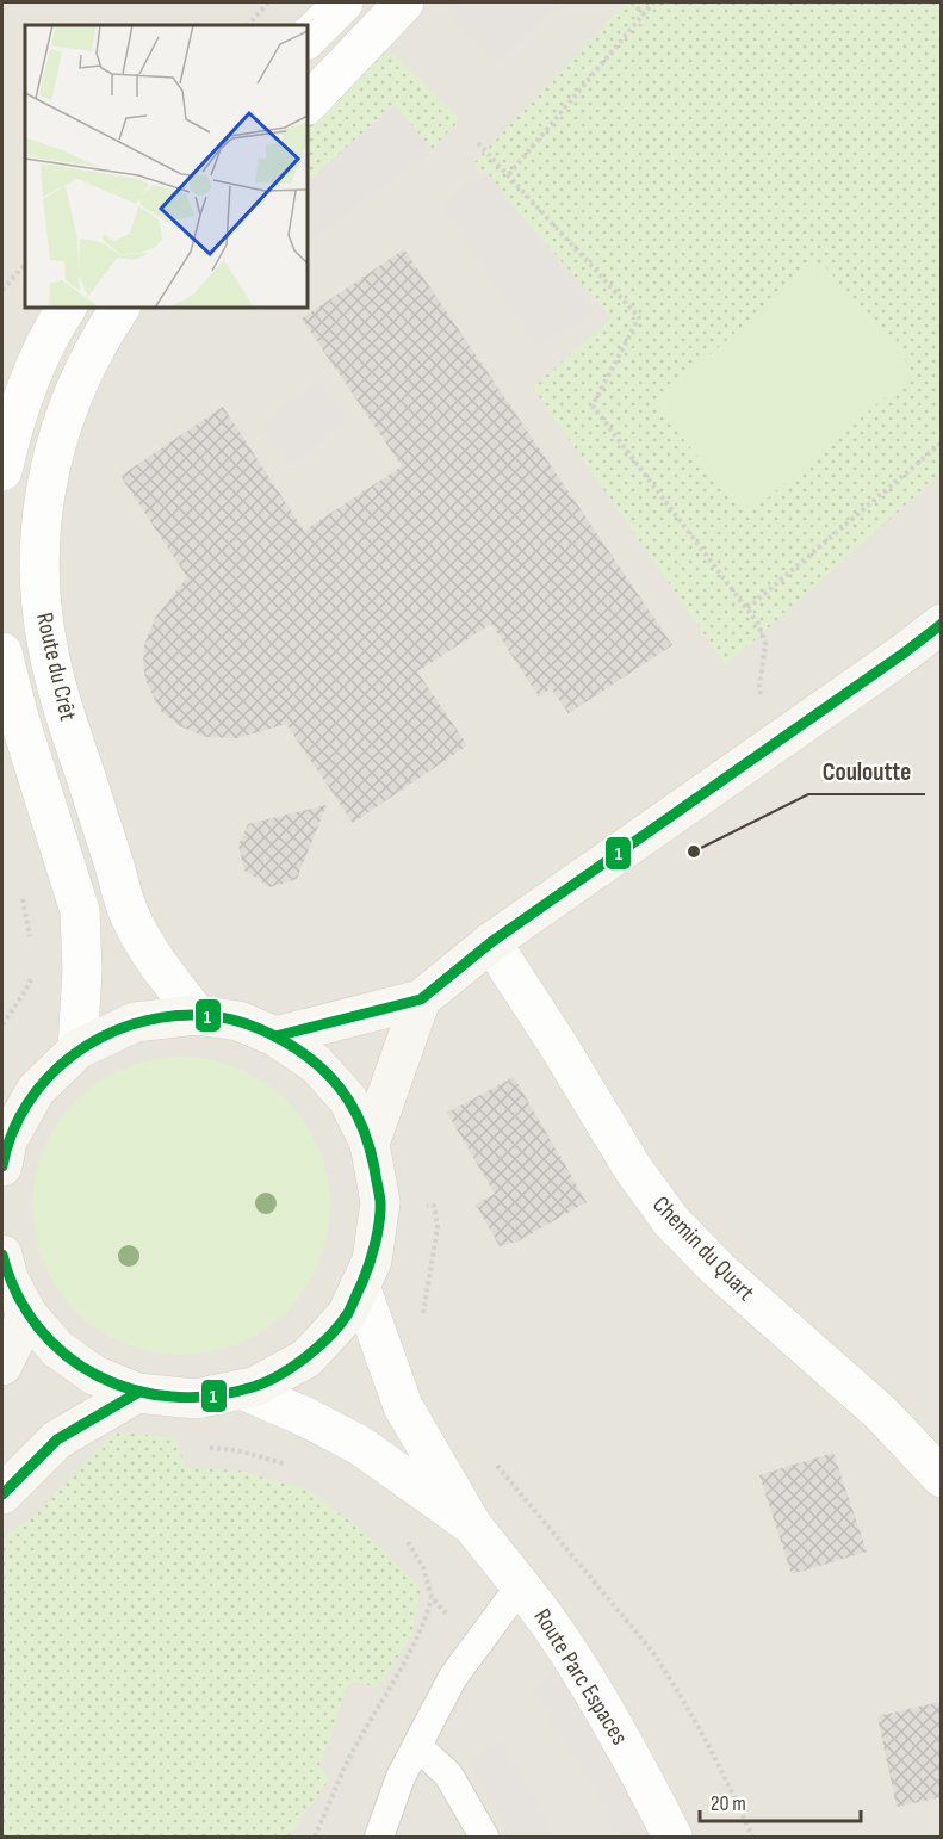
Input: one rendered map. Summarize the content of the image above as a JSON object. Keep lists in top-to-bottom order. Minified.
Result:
{"streets":{"street":["Route du Crêt","Chemin du Quart","Route Parc Espaces"]},"places":["Couloutte"],"lines":["transit line 1"],"scale_bar":"20 m"}
